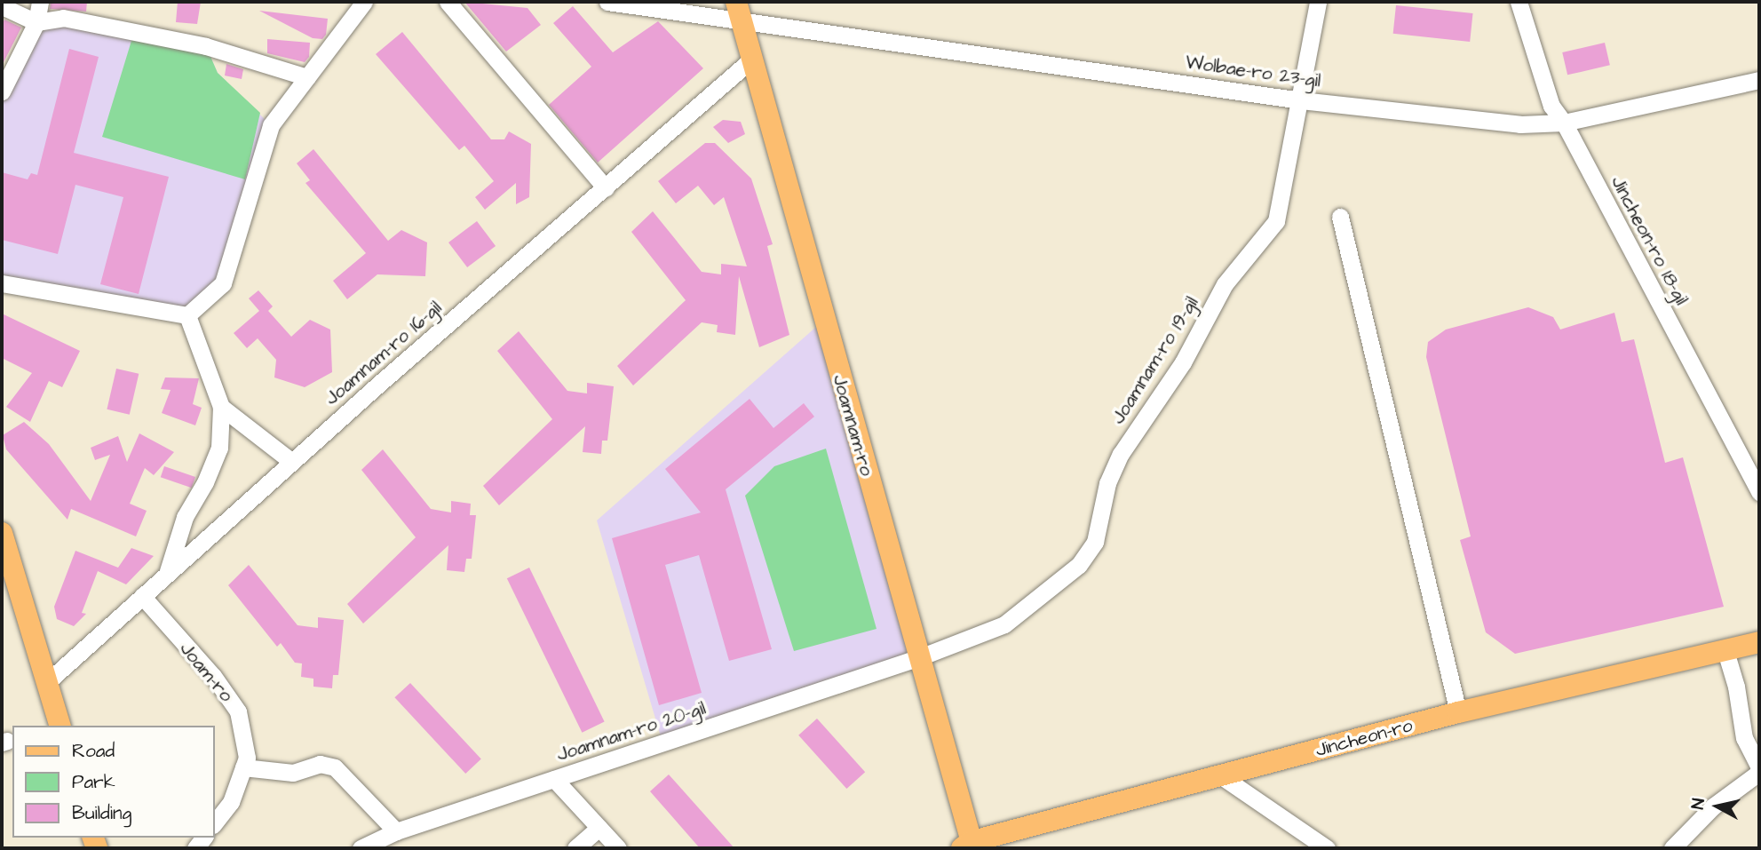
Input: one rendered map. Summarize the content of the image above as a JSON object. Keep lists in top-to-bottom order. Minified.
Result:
{"streets":{"main road":["Joamnam-ro","Jincheon-ro"],"street":["Wolbae-ro 23-gil","Jincheon-ro 18-gil","Joamnam-ro 16-gil","Joamnam-ro 19-gil","Joam-ro","Joamnam-ro 20-gil"]},"crossings":[["Wolbae-ro 23-gil","Jincheon-ro 18-gil"],["Wolbae-ro 23-gil","Joamnam-ro 19-gil"],["Wolbae-ro 23-gil","Joamnam-ro"],["Joamnam-ro 16-gil","Joamnam-ro"],["Joamnam-ro 16-gil","Joam-ro"],["Joamnam-ro 19-gil","Joamnam-ro"],["Joamnam-ro 19-gil","Joamnam-ro 20-gil"],["Joamnam-ro","Joamnam-ro 20-gil"],["Joamnam-ro","Jincheon-ro"]],"legend":["Road","Park","Building"],"north":"left"}
